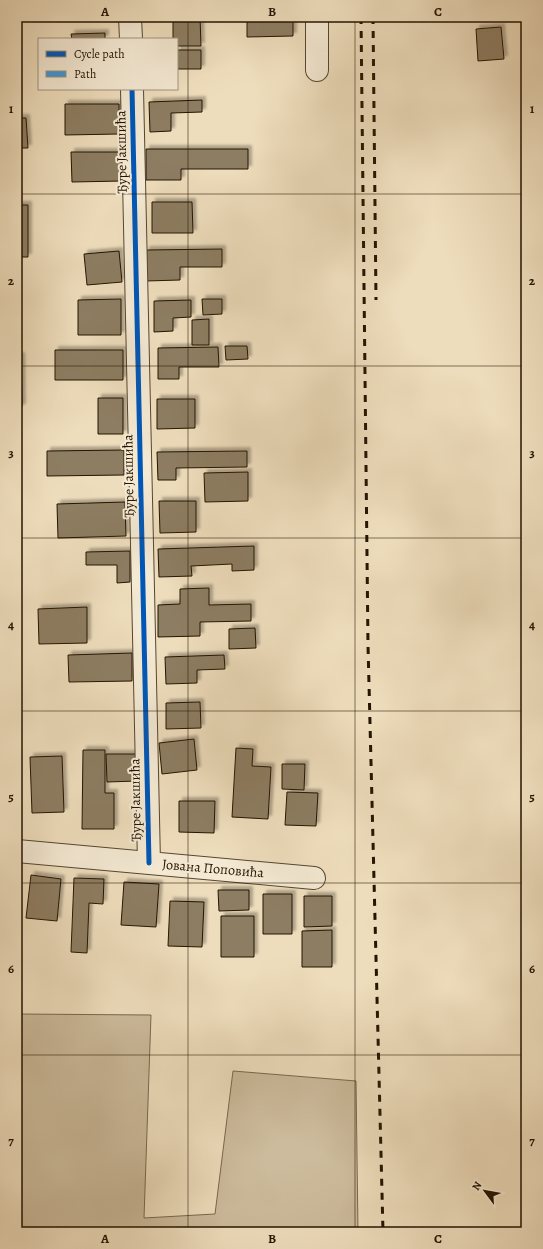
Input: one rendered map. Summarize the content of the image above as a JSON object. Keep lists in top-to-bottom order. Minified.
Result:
{"streets":{"street":["Ђуре Јакшића","Јована Поповића"]},"crossings":[["Ђуре Јакшића","Јована Поповића"]],"legend":["Cycle path","Path"],"north":"top left","grid":{"columns":["A","B","C"],"rows":["1","2","3","4","5","6","7"]}}
